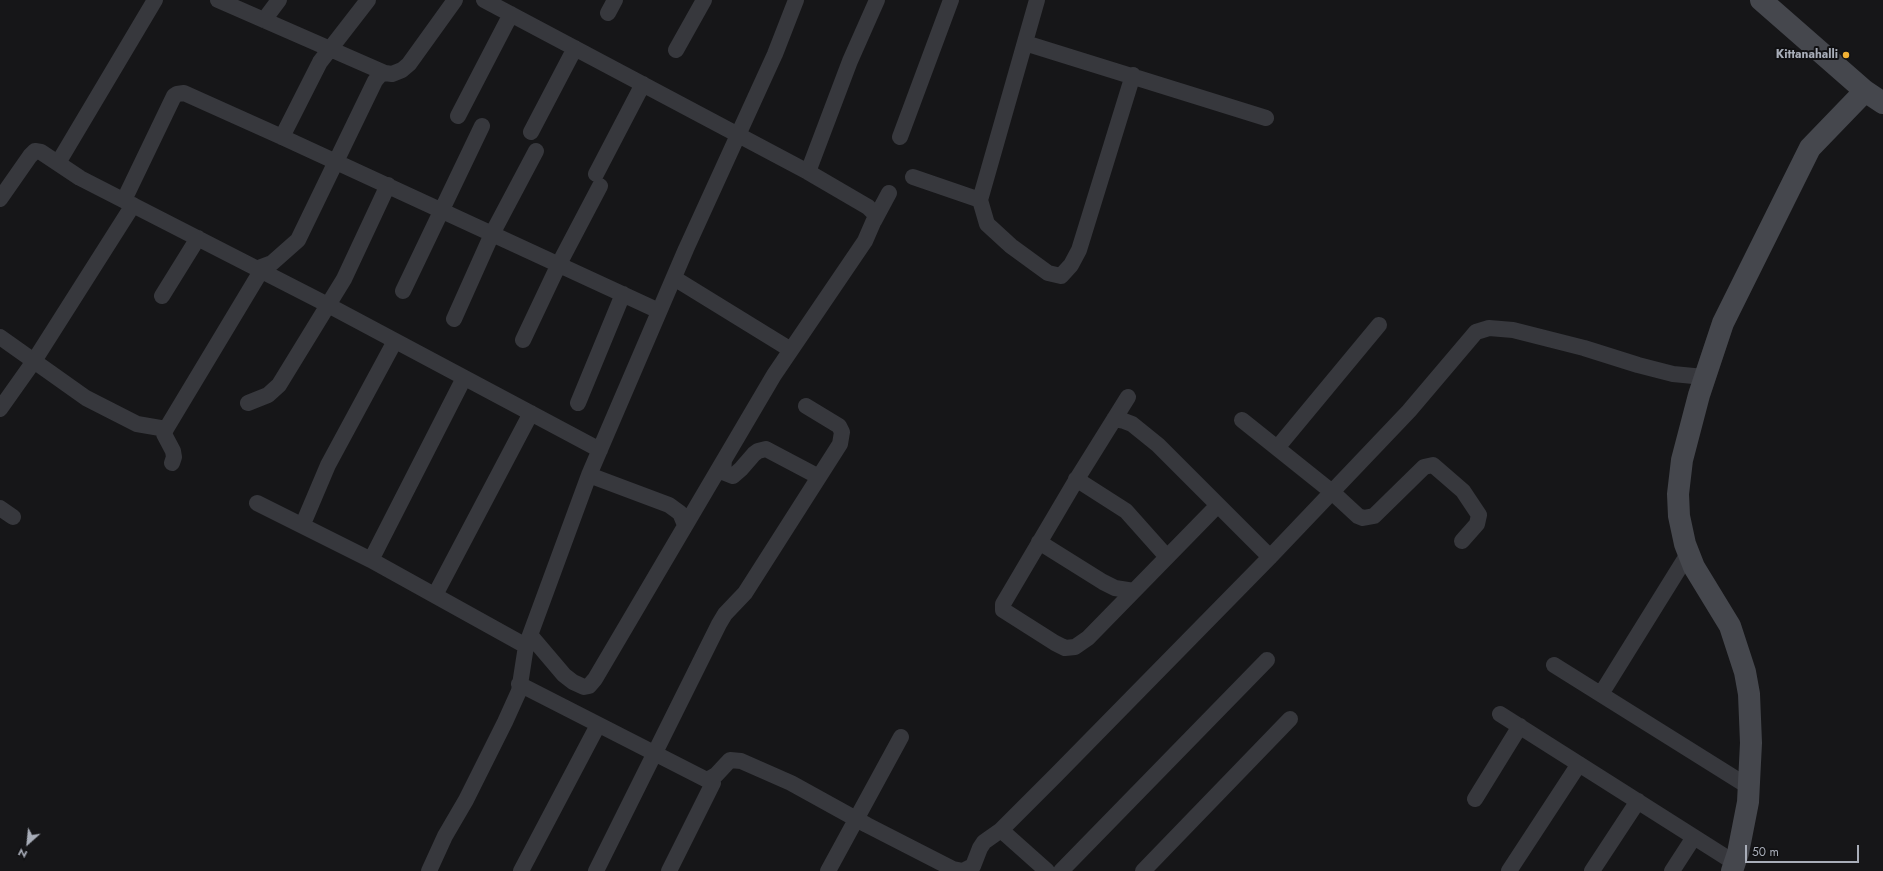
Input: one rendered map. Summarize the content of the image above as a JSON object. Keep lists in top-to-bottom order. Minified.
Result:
{"places":["Kittanahalli"],"scale_bar":"50 m","north":"bottom left"}
